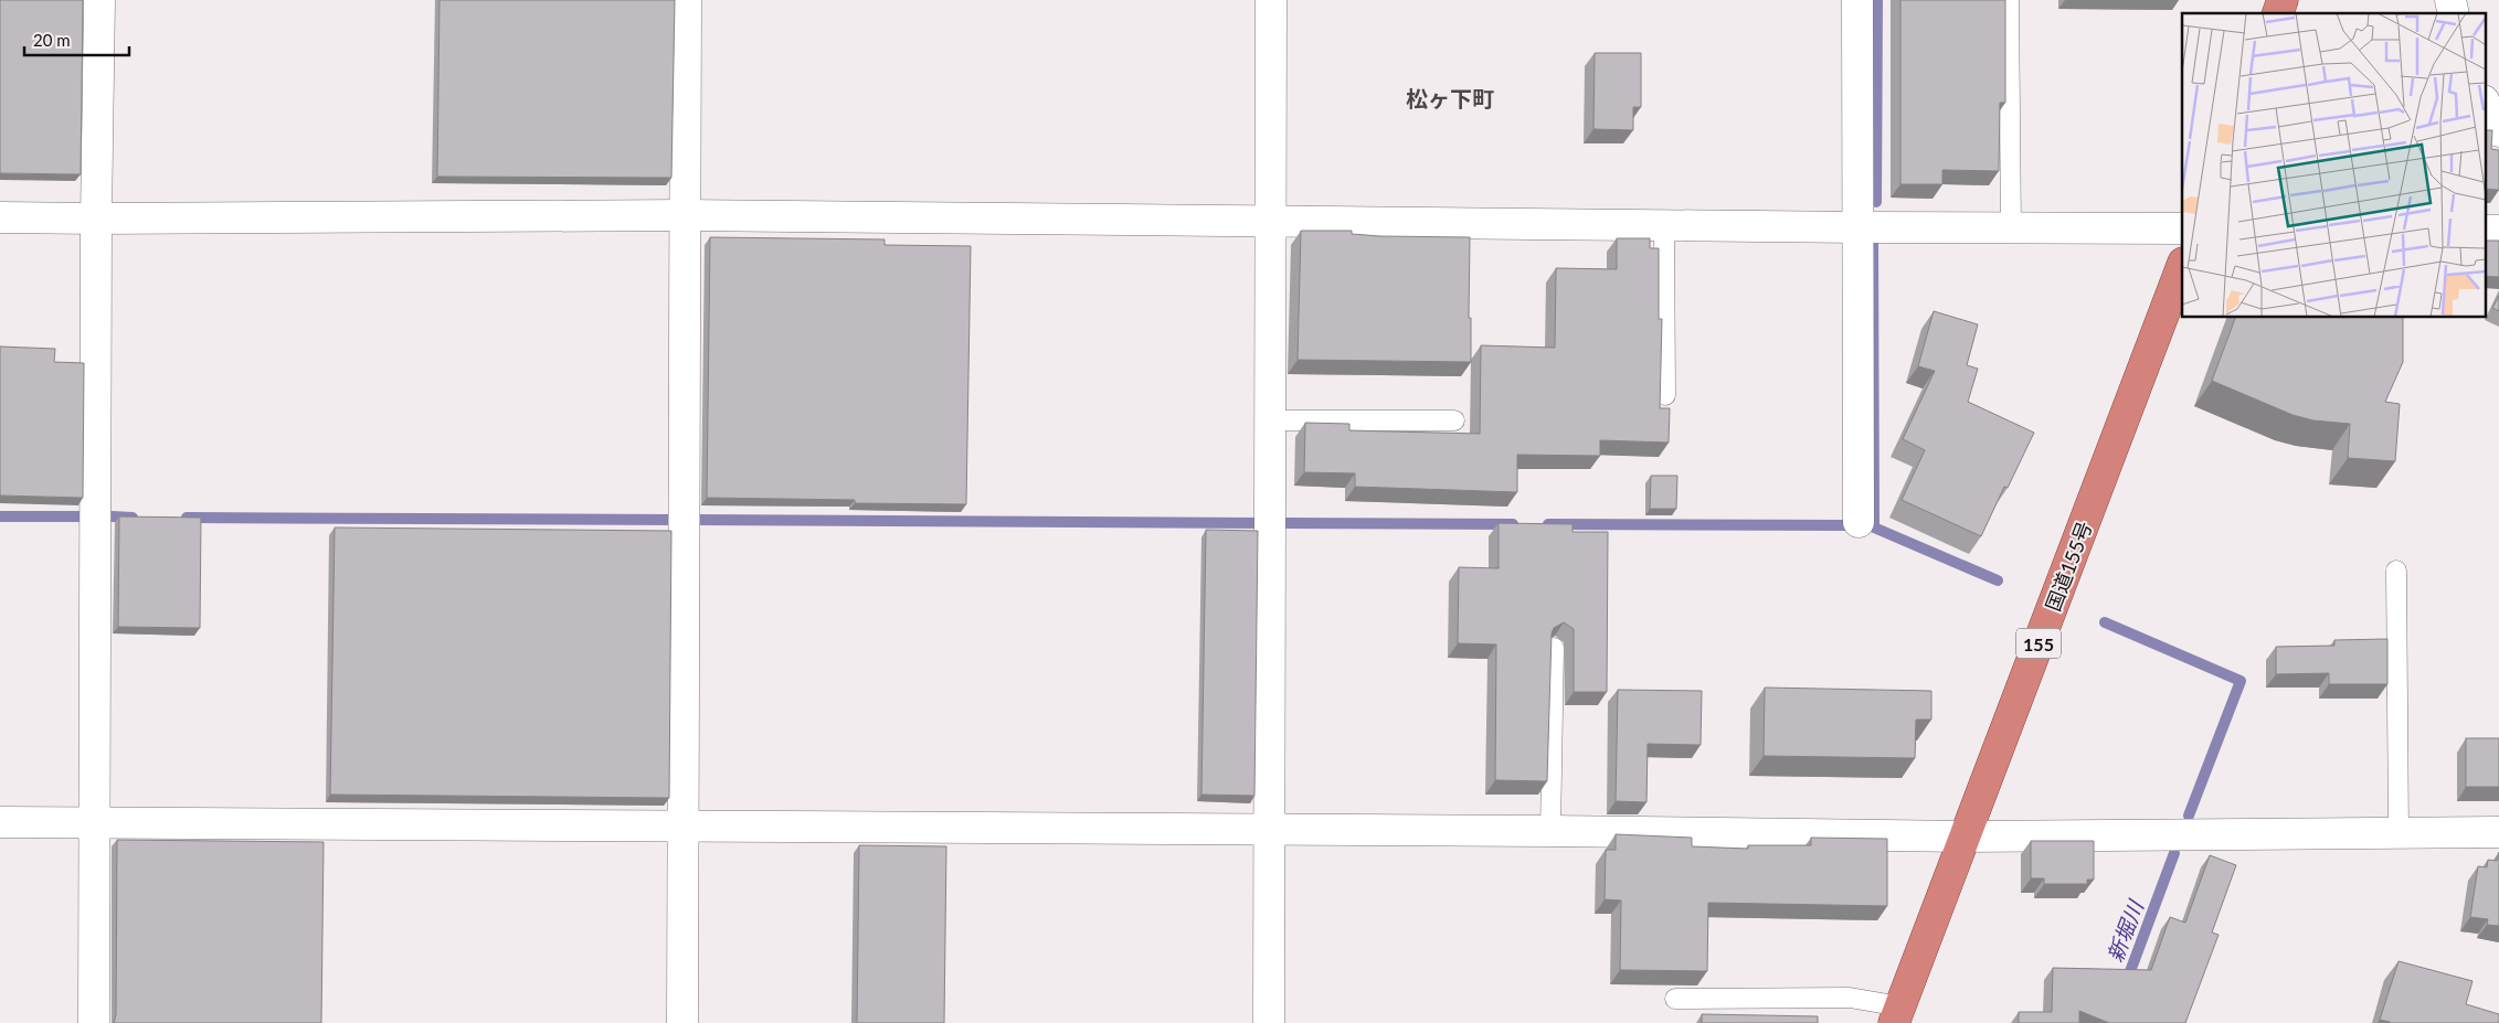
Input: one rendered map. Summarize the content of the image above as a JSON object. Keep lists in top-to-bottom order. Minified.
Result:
{"streets":{"highway":["国道155号","155"]},"districts":["松ヶ下町"],"water":["新堀川"],"scale_bar":"20 m"}
